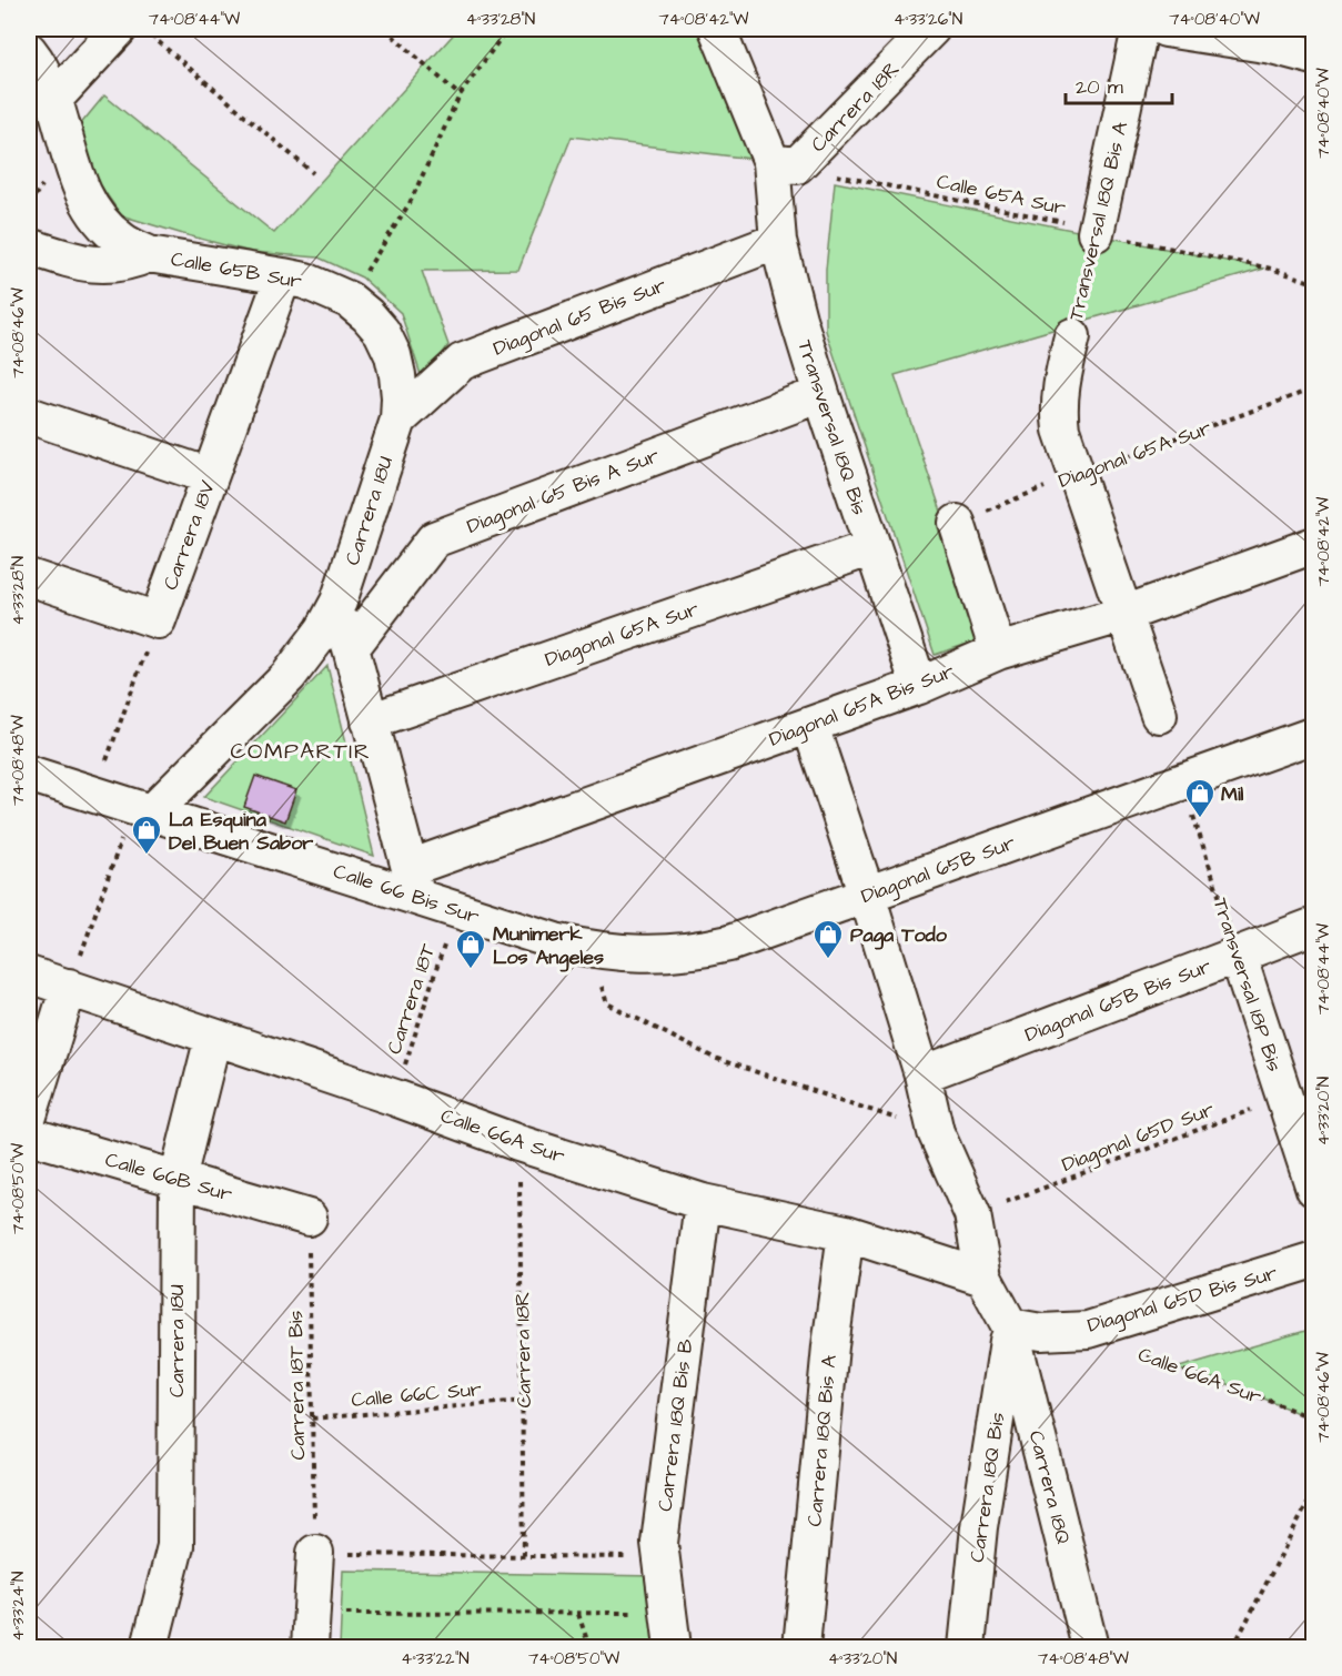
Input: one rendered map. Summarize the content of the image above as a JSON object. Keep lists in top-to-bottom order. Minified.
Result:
{"streets":{"street":["Carrera 18R","Transversal 18Q Bis A","Calle 65B Sur","Diagonal 65 Bis Sur","Transversal 18Q Bis","Diagonal 65A Sur","Diagonal 65 Bis A Sur","Carrera 18U","Carrera 18V","Diagonal 65A Bis Sur","Diagonal 65B Sur","Calle 66 Bis Sur","Transversal 18P Bis","Diagonal 65B Bis Sur","Calle 66A Sur","Calle 66B Sur","Diagonal 65D Bis Sur","Carrera 18Q Bis B","Carrera 18Q Bis A","Carrera 18Q Bis","Carrera 18Q"],"path":["Calle 65A Sur","Carrera 18T","Diagonal 65D Sur","Carrera 18T Bis","Calle 66C Sur"]},"crossings":[["Carrera 18R","Calle 65A Sur"],["Carrera 18R","Transversal 18Q Bis"],["Carrera 18R","Calle 66A Sur"],["Carrera 18R","Calle 66C Sur"],["Calle 65A Sur","Transversal 18Q Bis A"],["Calle 65A Sur","Transversal 18Q Bis"],["Calle 65B Sur","Diagonal 65 Bis Sur"],["Calle 65B Sur","Carrera 18U"],["Calle 65B Sur","Carrera 18V"],["Diagonal 65 Bis Sur","Transversal 18Q Bis"],["Diagonal 65 Bis Sur","Carrera 18U"],["Transversal 18Q Bis","Diagonal 65A Sur"],["Transversal 18Q Bis","Diagonal 65 Bis A Sur"],["Transversal 18Q Bis","Diagonal 65A Bis Sur"],["Carrera 18U","Calle 66A Sur"],["Carrera 18U","Calle 66B Sur"],["Diagonal 65A Bis Sur","Calle 66 Bis Sur"],["Diagonal 65B Sur","Calle 66 Bis Sur"],["Diagonal 65B Sur","Transversal 18P Bis"],["Calle 66 Bis Sur","Carrera 18T"],["Transversal 18P Bis","Diagonal 65B Bis Sur"],["Transversal 18P Bis","Diagonal 65D Sur"],["Carrera 18T","Calle 66A Sur"],["Calle 66A Sur","Diagonal 65D Bis Sur"],["Calle 66A Sur","Carrera 18Q Bis B"],["Calle 66A Sur","Carrera 18Q Bis A"],["Calle 66B Sur","Carrera 18T Bis"],["Diagonal 65D Bis Sur","Carrera 18Q Bis"],["Diagonal 65D Bis Sur","Carrera 18Q"],["Carrera 18T Bis","Calle 66C Sur"],["Carrera 18Q Bis","Carrera 18Q"]],"districts":["COMPARTIR"],"places":{"shop":["Mil","La Esquina Del Buen Sabor","Paga Todo","Munimerk Los Angeles"]},"scale_bar":"20 m","coordinates":["74°08'44\"W","4°33'28\"N","74°08'42\"W","4°33'26\"N","74°08'40\"W","74°08'46\"W","74°08'48\"W","4°33'20\"N","74°08'50\"W","4°33'24\"N","4°33'22\"N"]}
